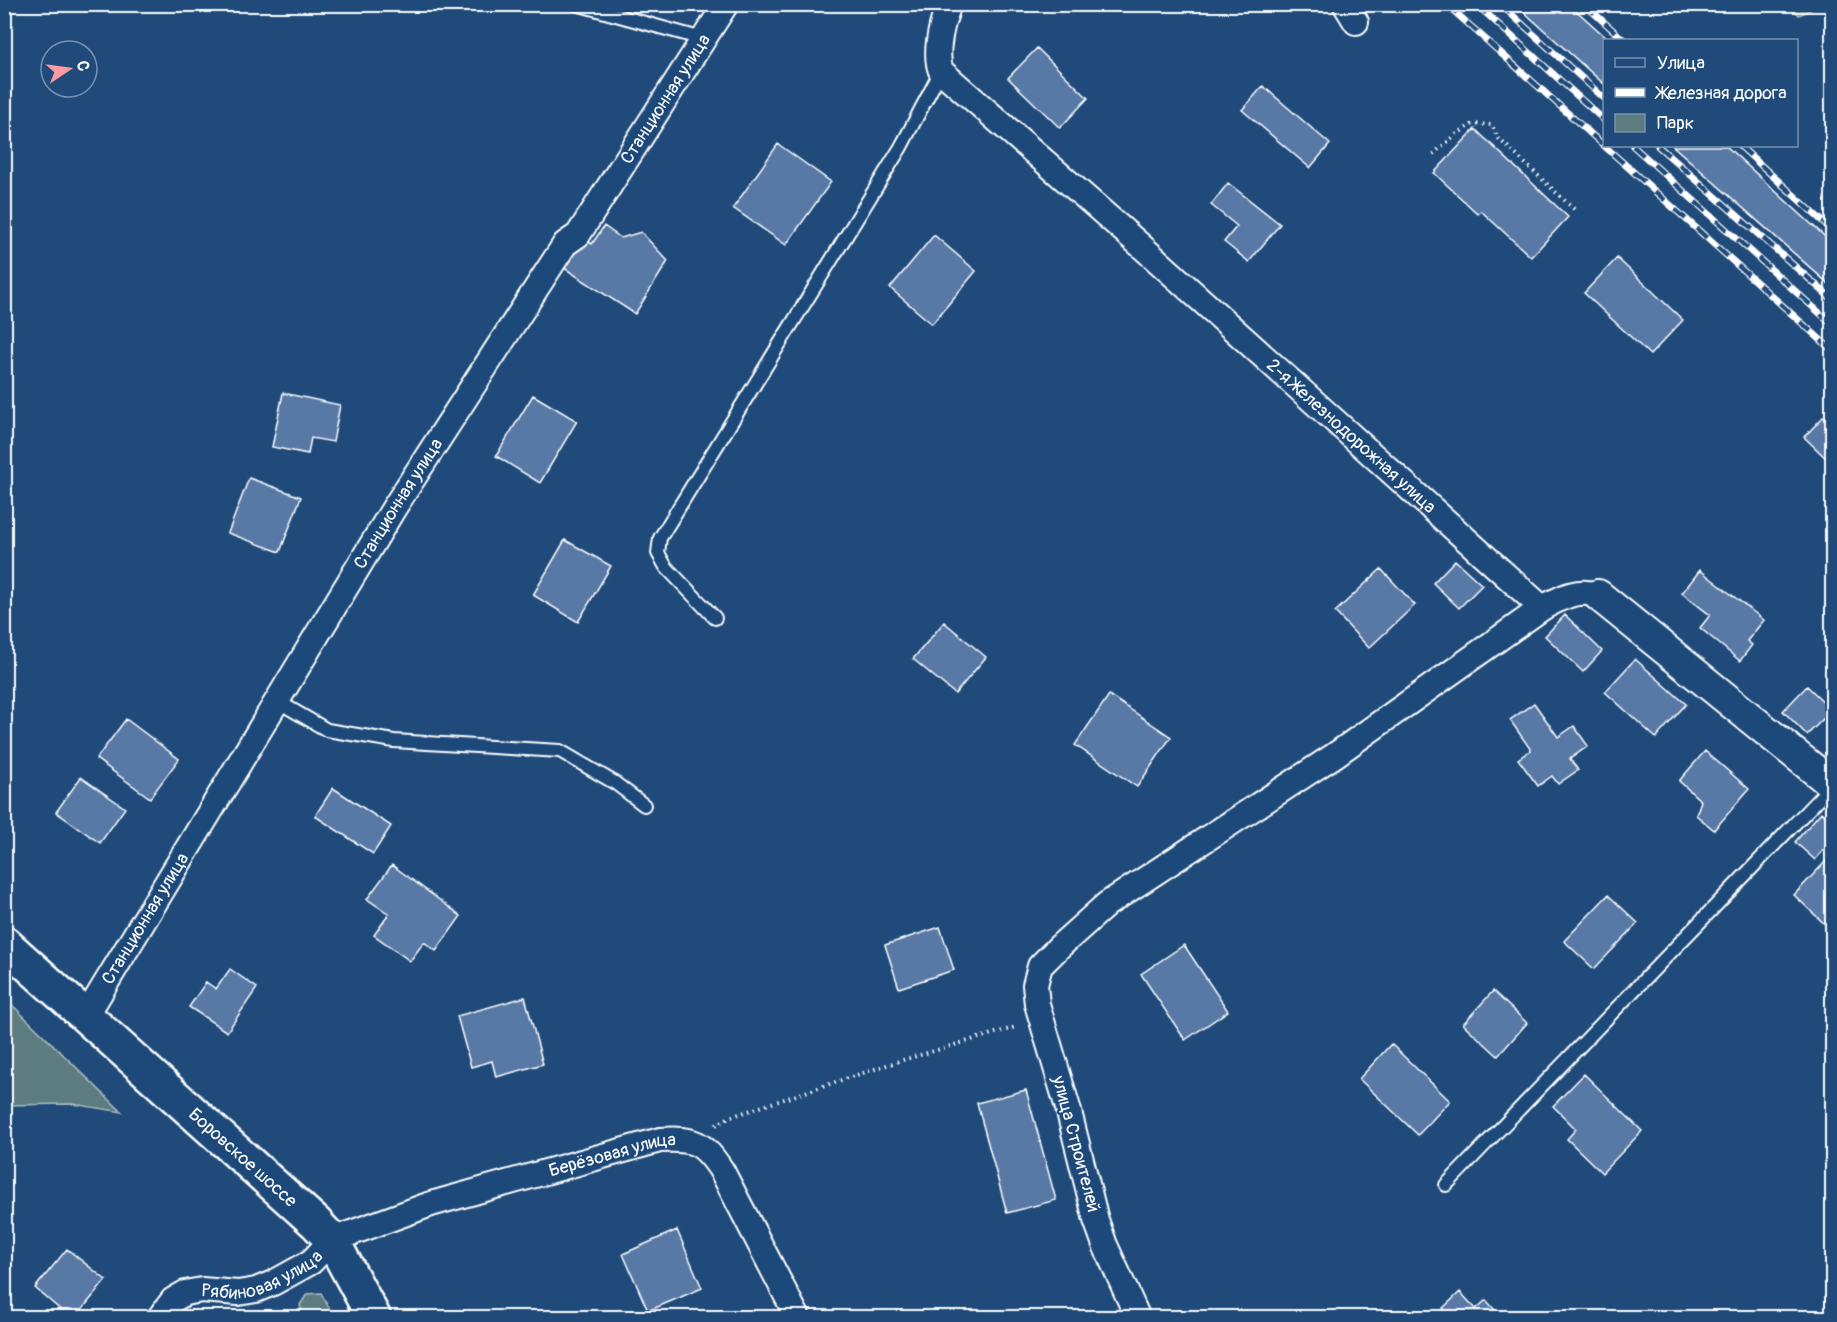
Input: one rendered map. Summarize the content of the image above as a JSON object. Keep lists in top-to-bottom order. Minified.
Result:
{"streets":{"main road":["Боровское шоссе"],"street":["Станционная улица","2-я Железнодорожная улица","улица Строителей","Берёзовая улица","Рябиновая улица"]},"crossings":[["Станционная улица","Боровское шоссе"],["2-я Железнодорожная улица","улица Строителей"],["Боровское шоссе","Берёзовая улица"],["Боровское шоссе","Рябиновая улица"],["Берёзовая улица","Рябиновая улица"]],"legend":["Улица","Железная дорога","Парк"],"north":"right"}
